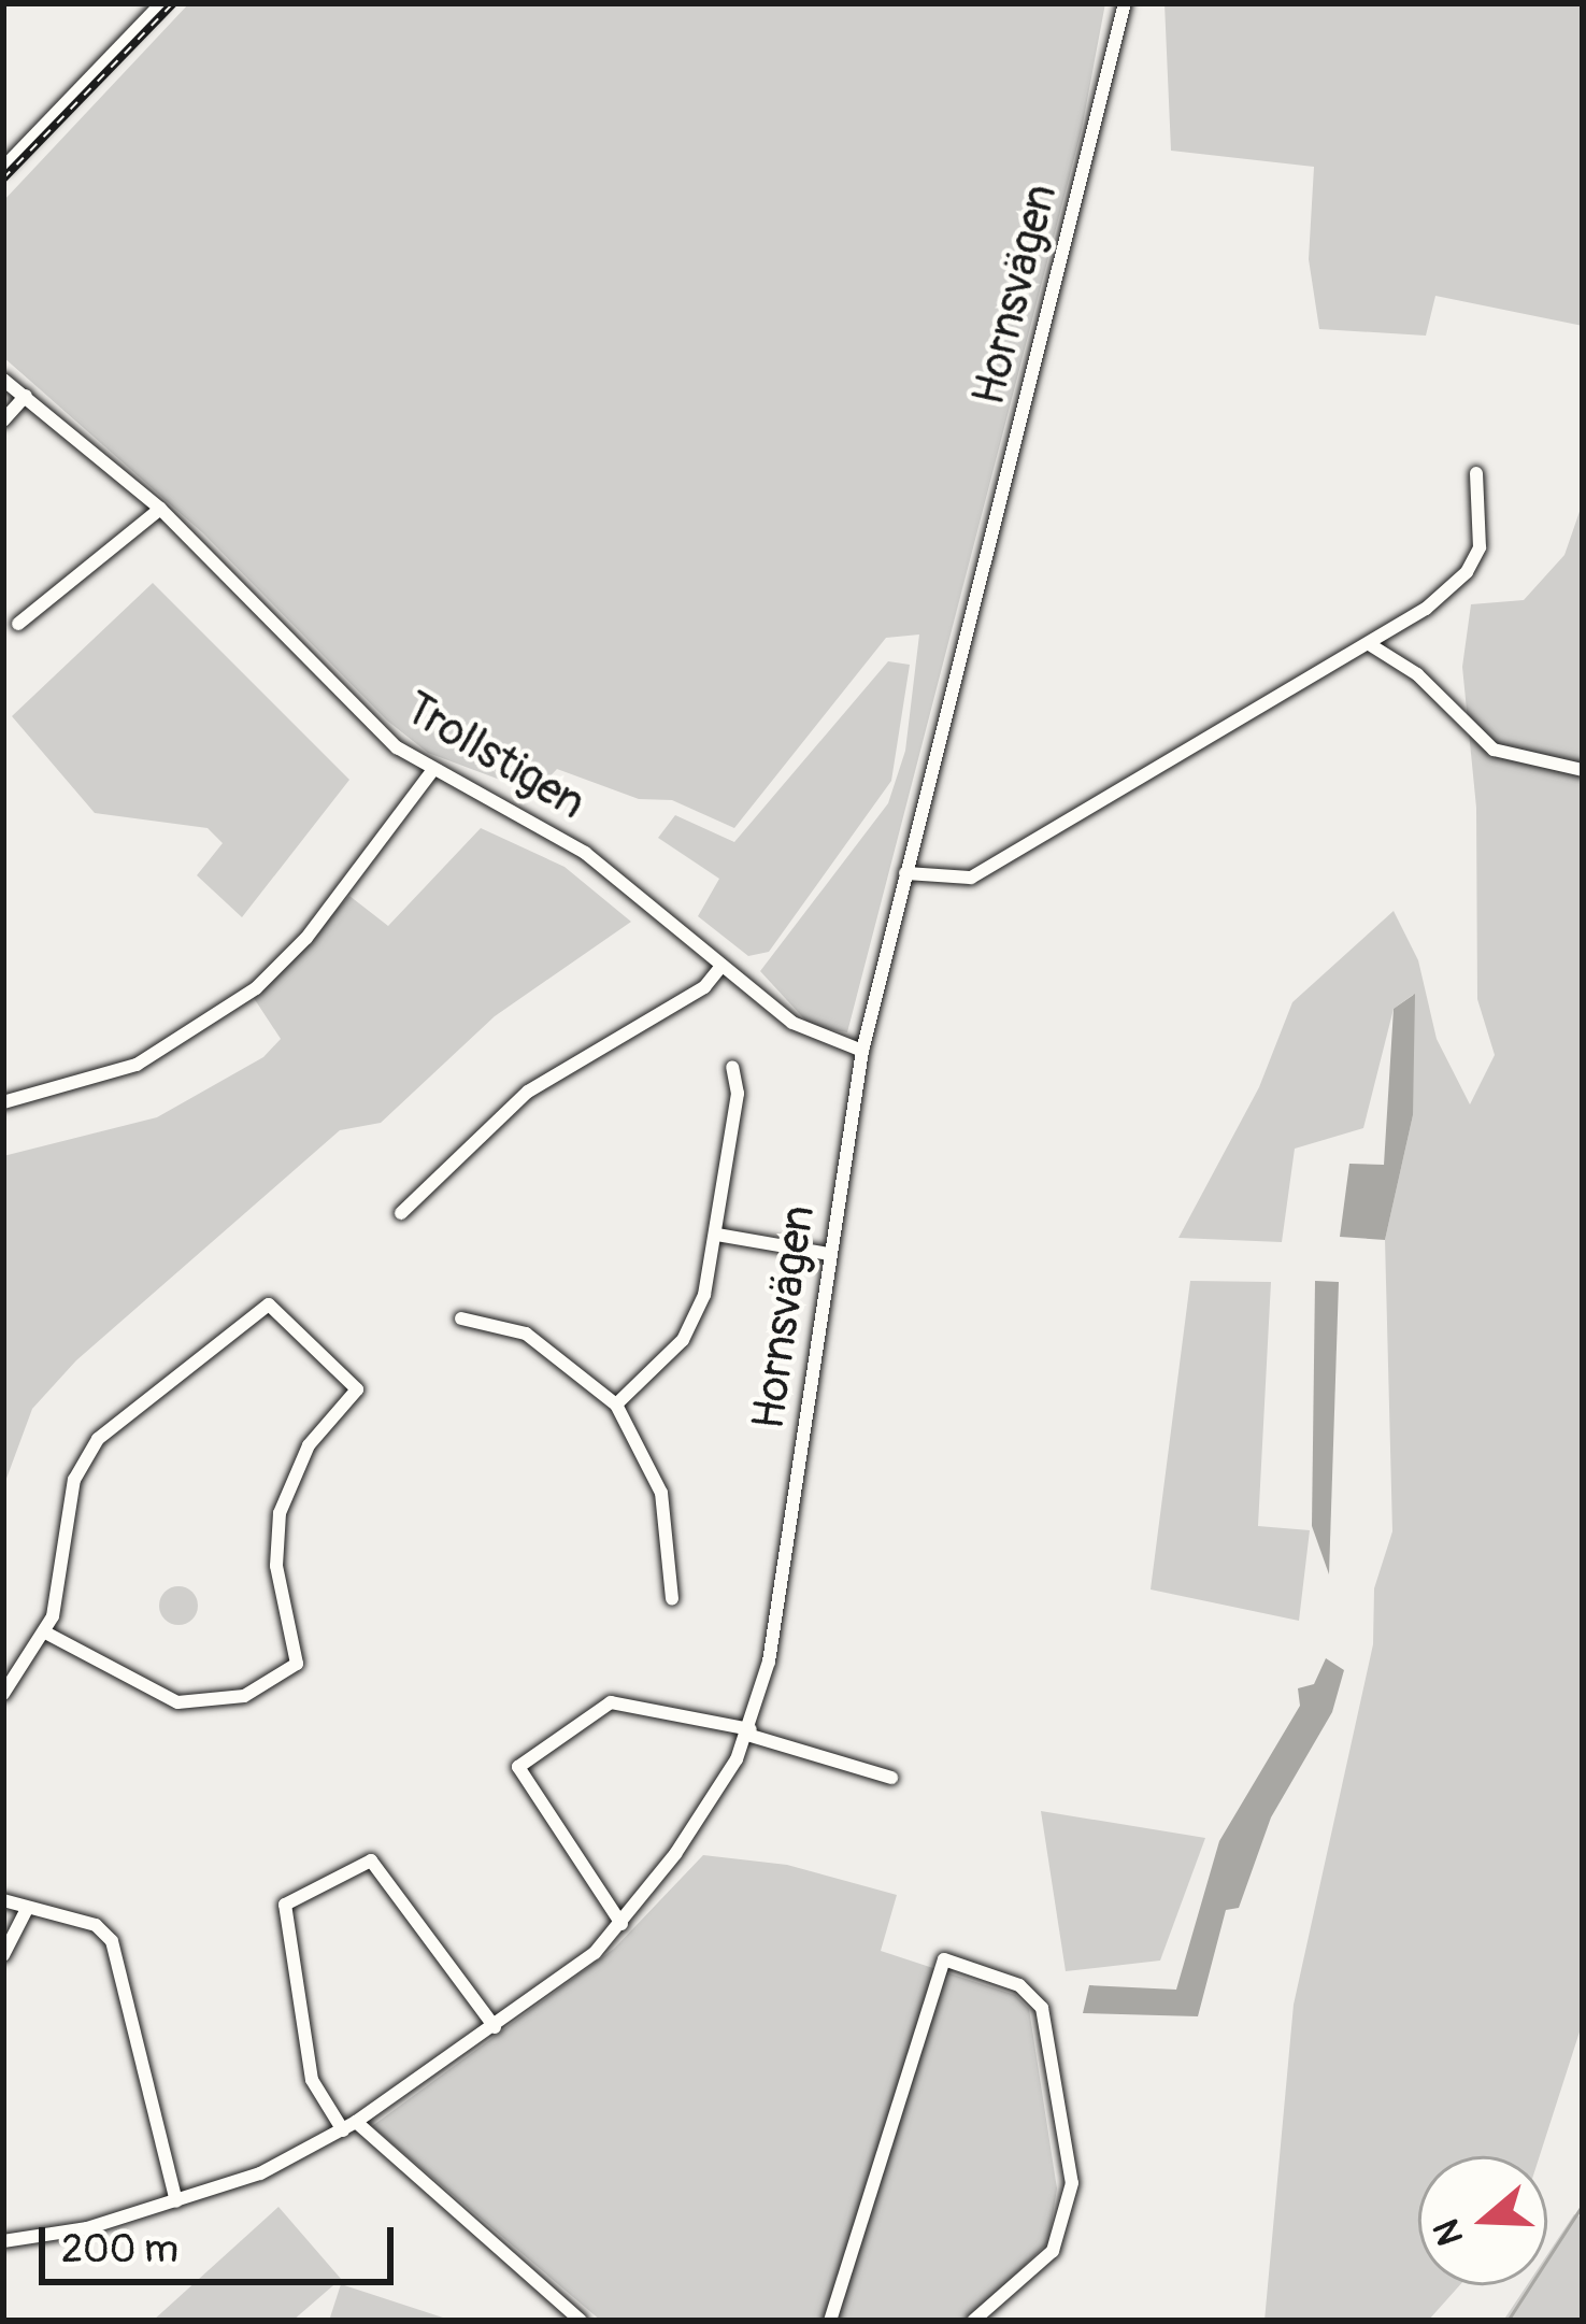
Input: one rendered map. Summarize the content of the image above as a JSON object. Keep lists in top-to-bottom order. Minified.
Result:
{"streets":{"street":["Hornsvägen","Trollstigen"]},"crossings":[["Hornsvägen","Trollstigen"]],"scale_bar":"200 m","north":"left"}
